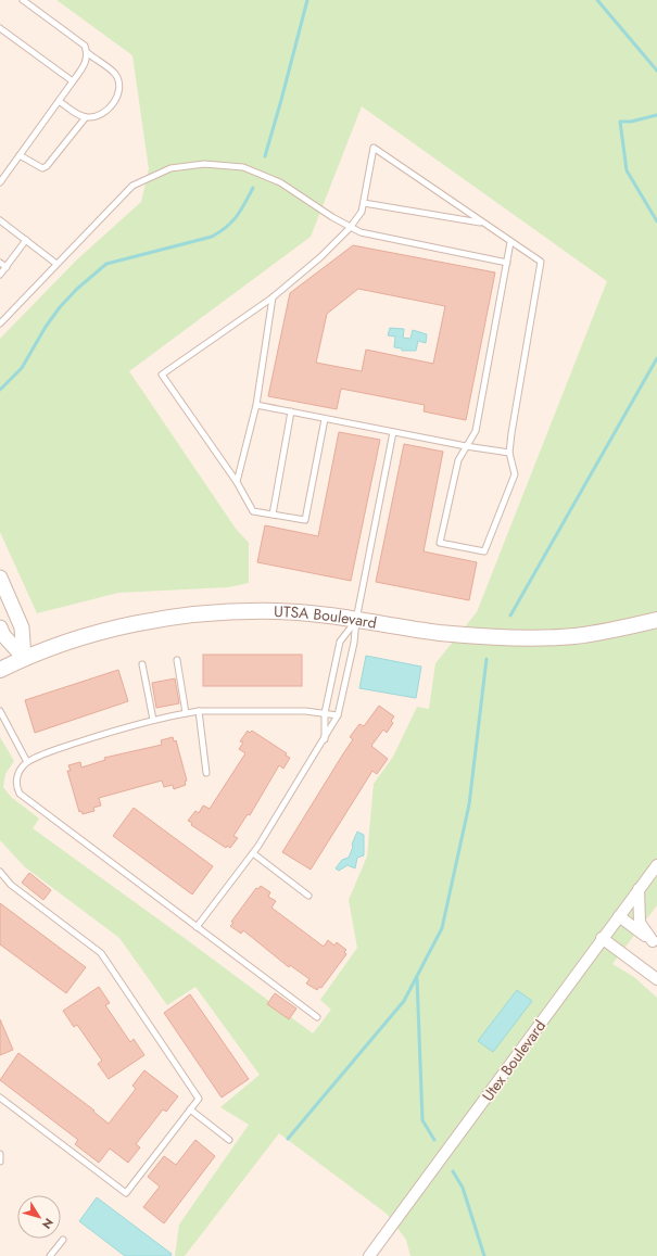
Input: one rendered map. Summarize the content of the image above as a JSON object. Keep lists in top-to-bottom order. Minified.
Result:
{"streets":{"main road":["UTSA Boulevard"],"street":["Utex Boulevard"]},"north":"bottom right"}
